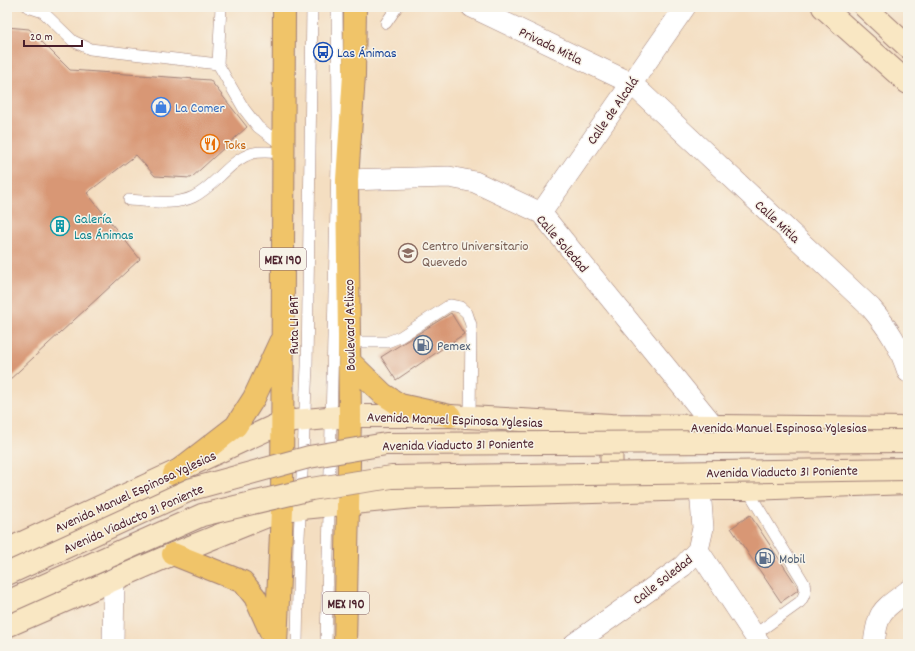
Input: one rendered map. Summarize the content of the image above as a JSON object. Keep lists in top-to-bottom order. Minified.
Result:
{"streets":{"main road":["MEX 190","Boulevard Atlixco","Avenida Manuel Espinosa Yglesias","Avenida Viaducto 31 Poniente"],"street":["Privada Mitla","Calle de Alcalá","Calle Mitla","Calle Soledad"],"lane":["Ruta L1 BRT"]},"crossings":[["Privada Mitla","Calle de Alcalá"],["Privada Mitla","Calle Mitla"],["Calle de Alcalá","Calle Mitla"],["Calle de Alcalá","Calle Soledad"],["Calle Soledad","Boulevard Atlixco"],["Calle Soledad","Avenida Manuel Espinosa Yglesias"],["MEX 190","Ruta L1 BRT"],["MEX 190","Avenida Manuel Espinosa Yglesias"],["Ruta L1 BRT","Avenida Manuel Espinosa Yglesias"],["Boulevard Atlixco","Avenida Manuel Espinosa Yglesias"]],"places":{"bus stop":["Las Ánimas"],"shop":["La Comer"],"restaurant":["Toks"],"building":["Galería Las Ánimas"],"school or university":["Centro Universitario Quevedo"],"fuel station":["Pemex","Mobil"]},"scale_bar":"20 m"}
